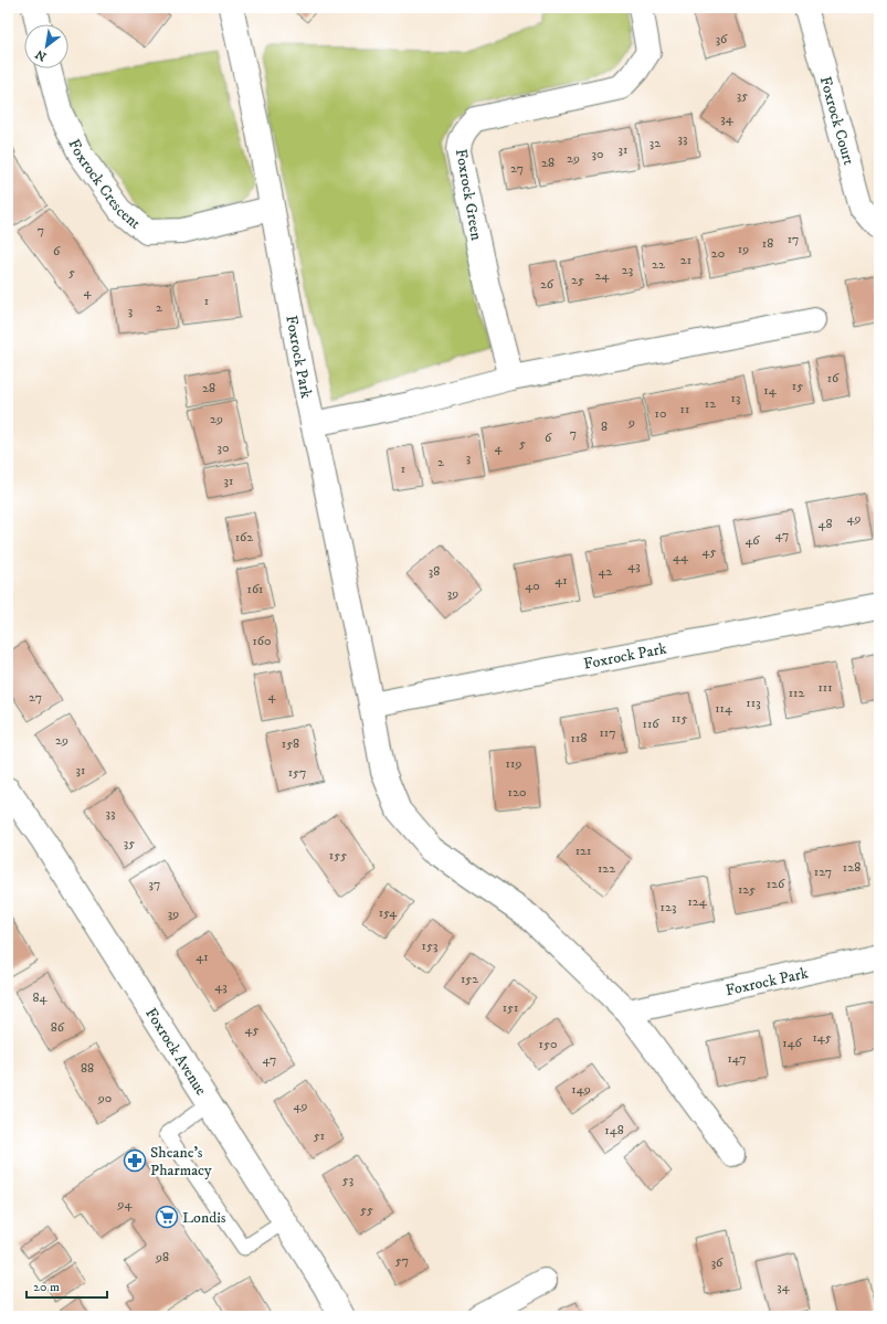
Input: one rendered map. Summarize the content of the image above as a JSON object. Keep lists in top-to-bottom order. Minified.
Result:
{"streets":{"street":["Foxrock Court","Foxrock Crescent","Foxrock Green","Foxrock Park","Foxrock Avenue"]},"crossings":[["Foxrock Crescent","Foxrock Park"]],"places":{"pharmacy":["Sheane’s Pharmacy"],"supermarket":["Londis"]},"house_numbers":["36","35","34","33","32","31","30","29","28","27","7","17","18","19","6","20","21","22","23","5","24","25","26","4","1","2","3","16","15","28","14","13","12","11","10","29","9","8","7","6","5","30","4","3","2","1","31","49","48","47","162","46","45","44","43","38","42","41","40","161","39","160","111","112","4","27","113","114","115","116","117","118","29","158","119","31","157","120","33","35","121","155","128","122","127","37","126","125","124","123","154","39","153","41","152","43","84","151","86","45","145","146","150","147","47","88","149","90","49","148","51","53","94","55","98","57","36","34"],"scale_bar":"20 m","north":"bottom left"}
